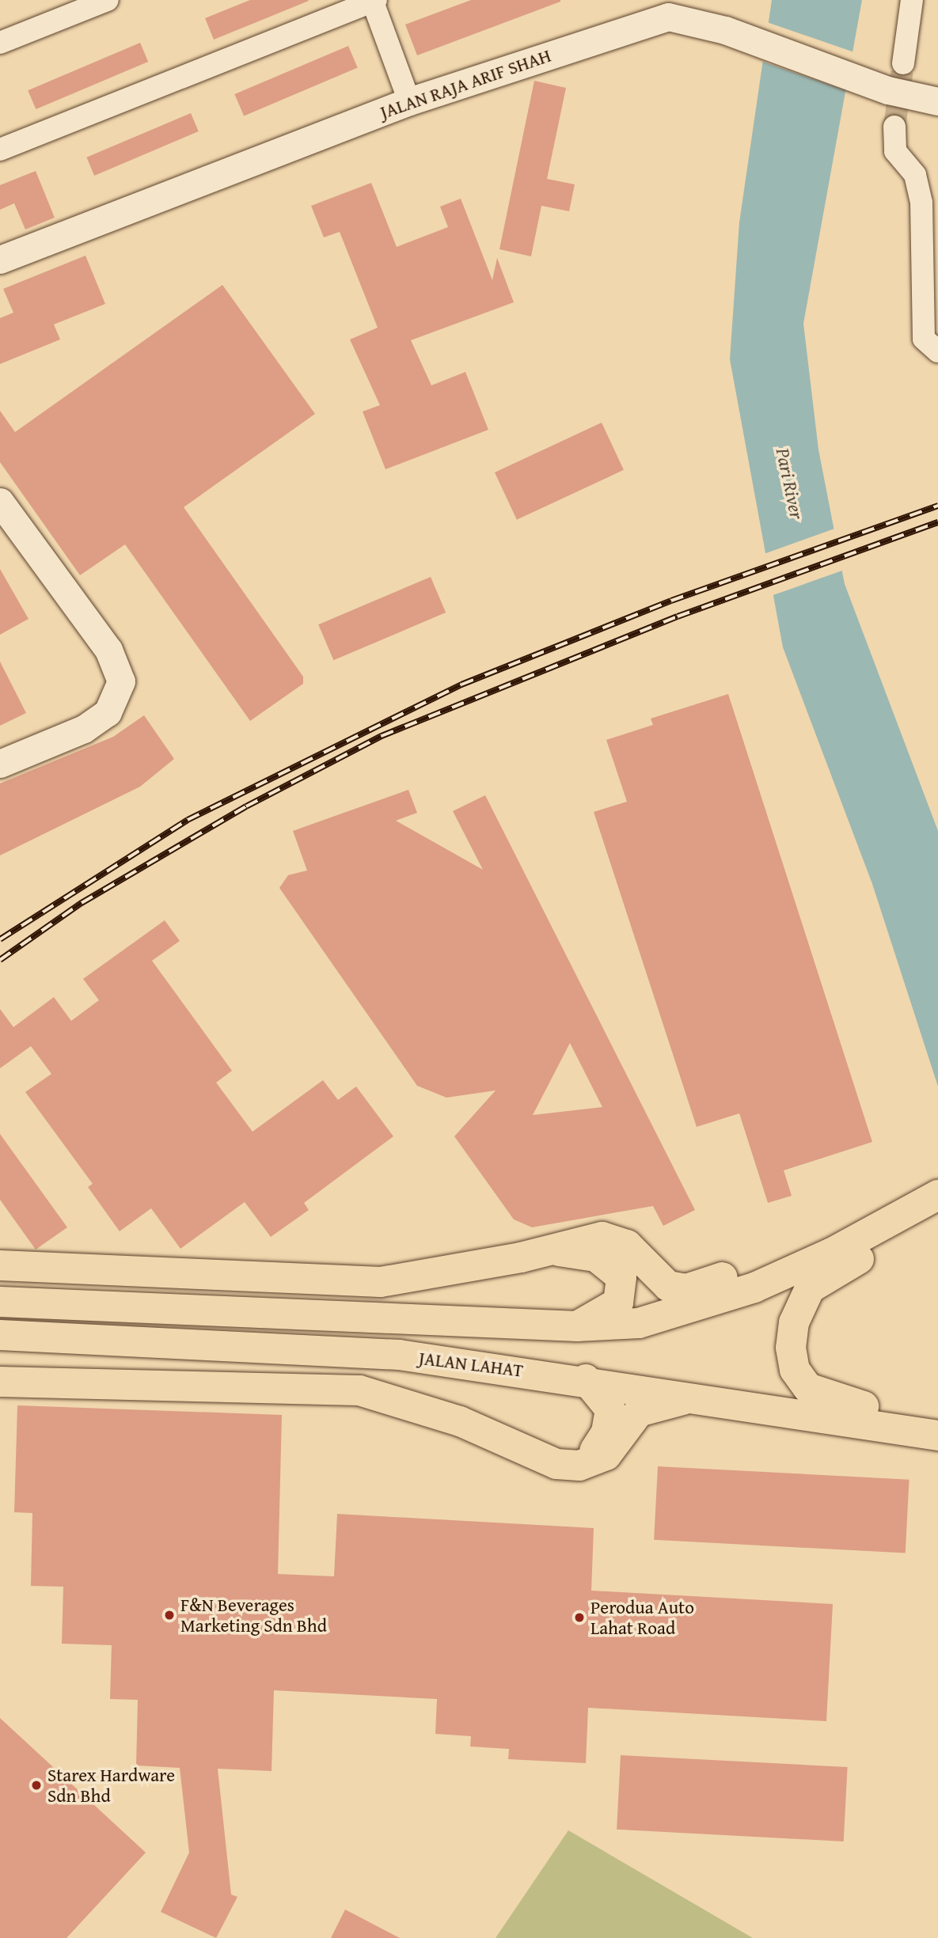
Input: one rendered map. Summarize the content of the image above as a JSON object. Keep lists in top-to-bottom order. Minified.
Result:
{"streets":{"main road":["JALAN LAHAT"],"street":["JALAN RAJA ARIF SHAH"]},"water":["Pari River"],"places":["F&N Beverages Marketing Sdn Bhd","Perodua Auto Lahat Road","Starex Hardware Sdn Bhd"]}
